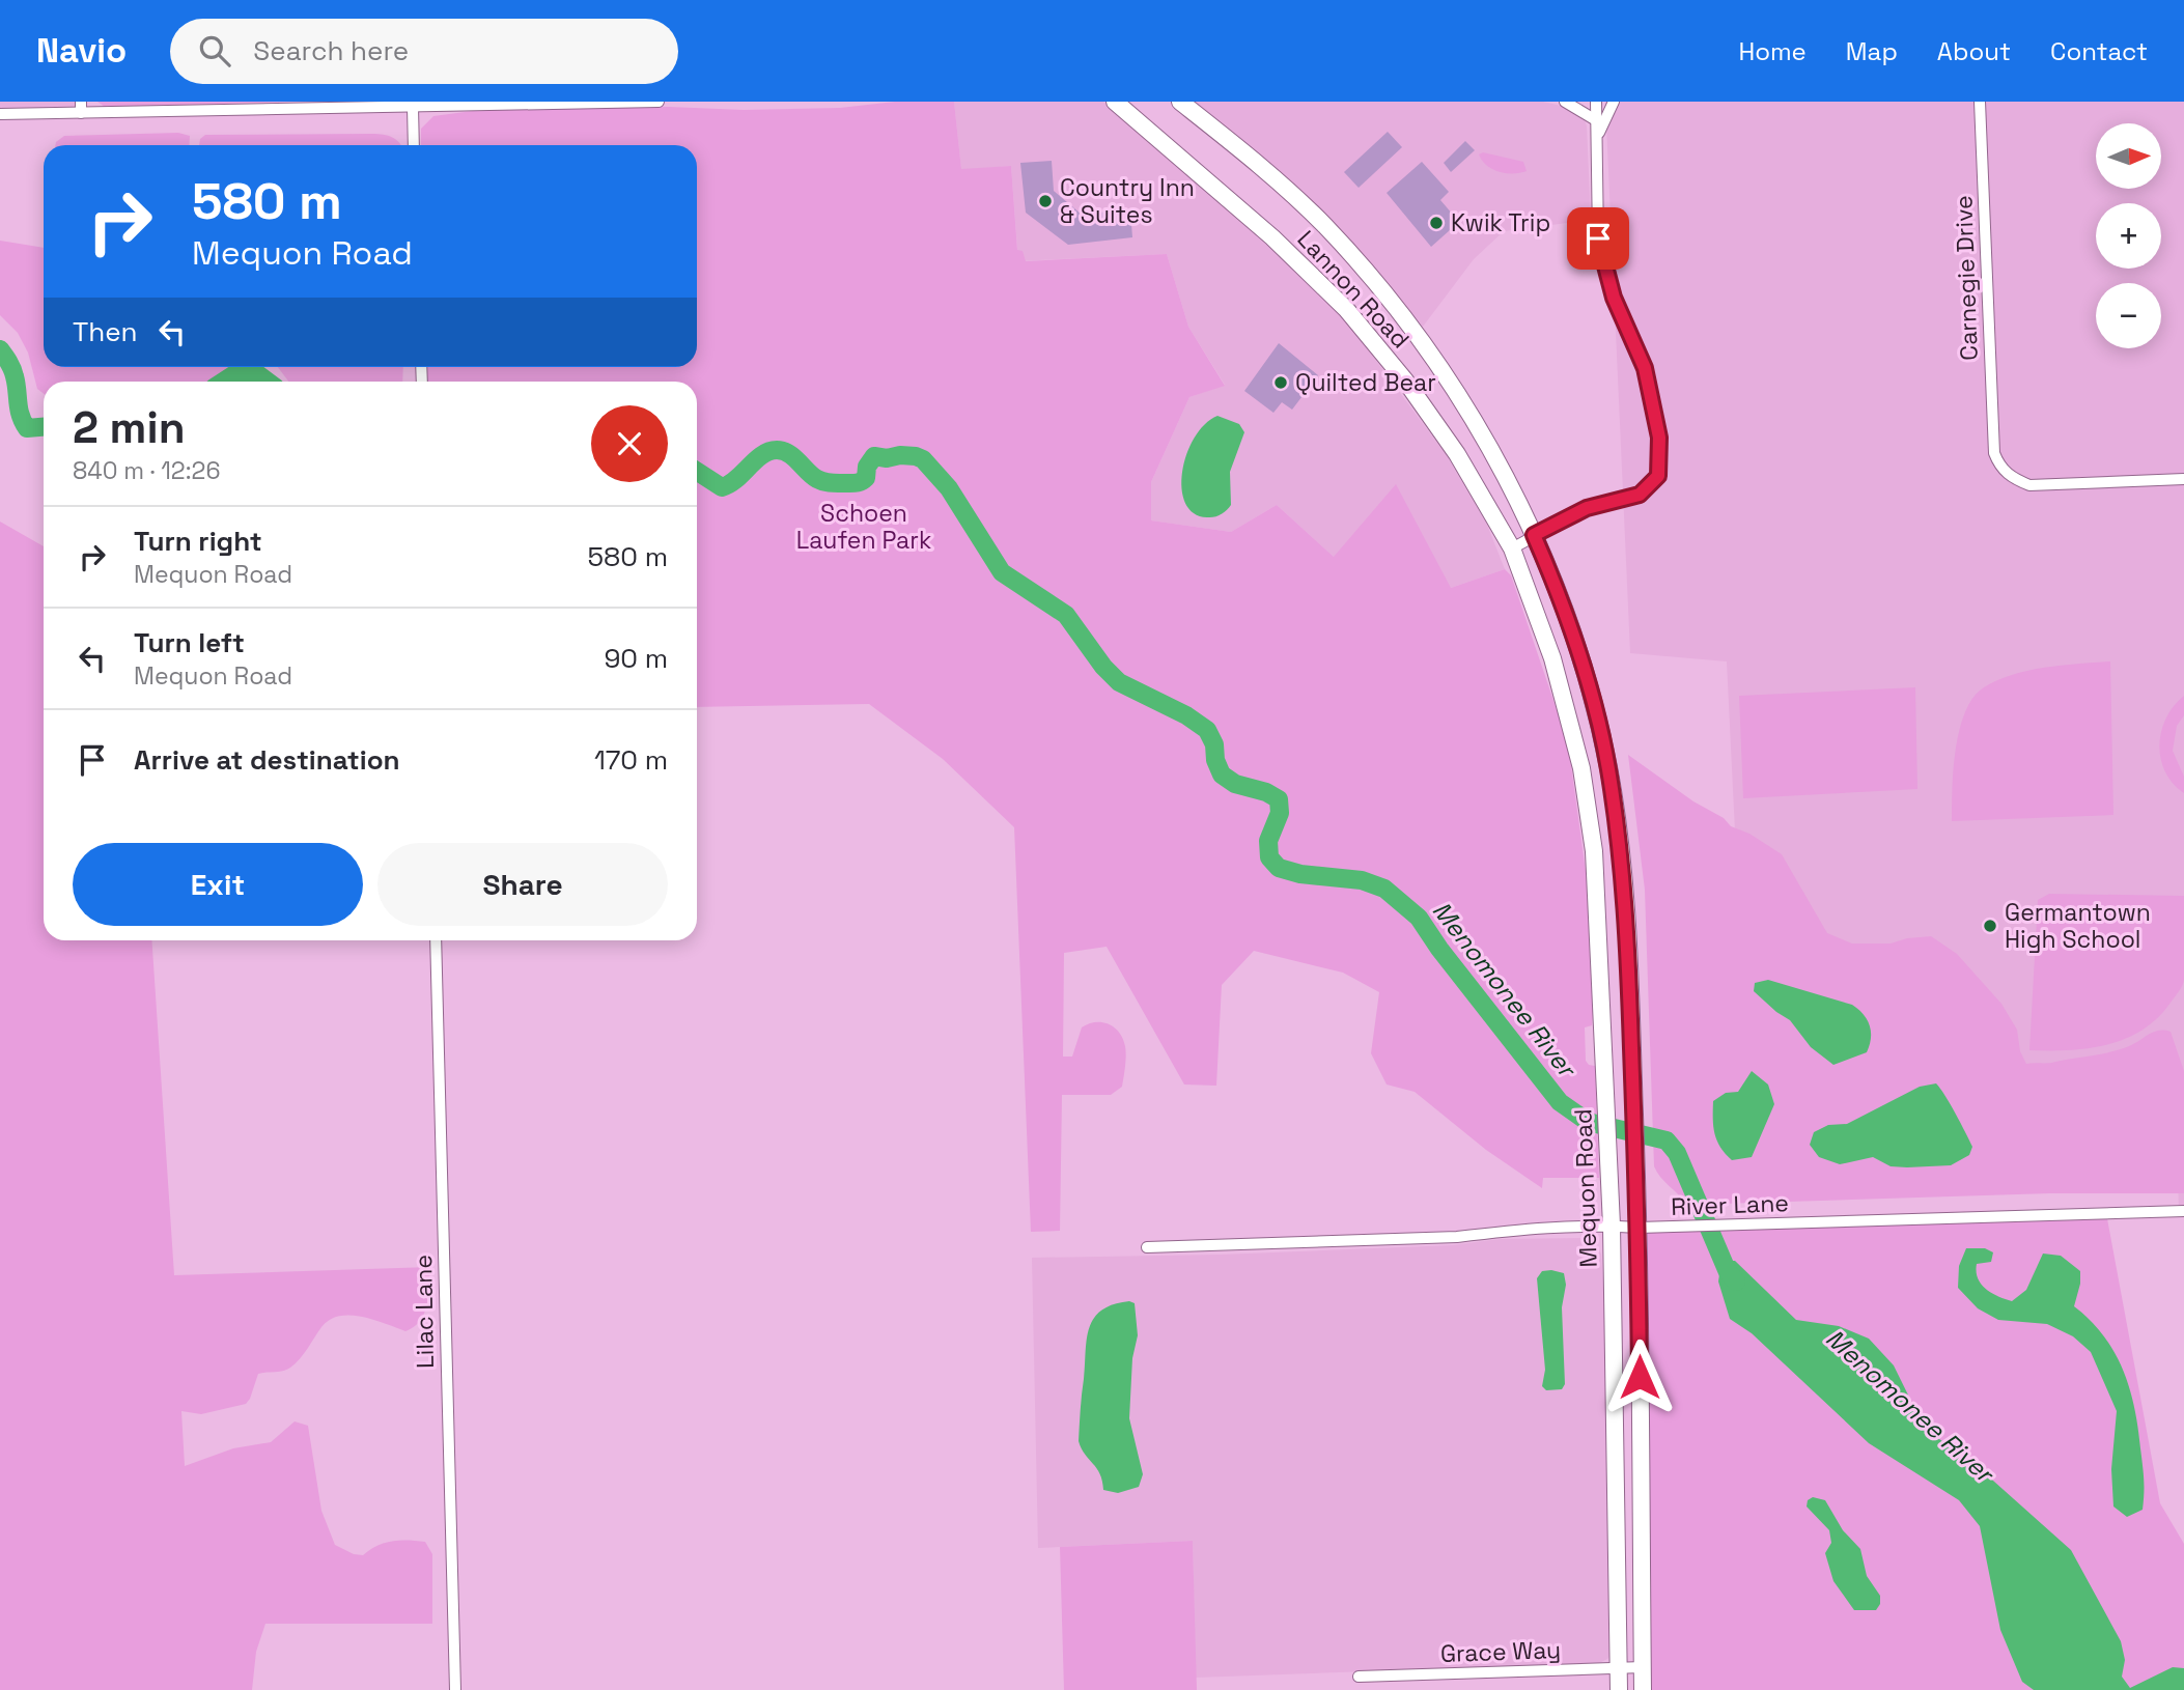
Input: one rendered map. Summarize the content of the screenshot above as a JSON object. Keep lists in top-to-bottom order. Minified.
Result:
{"streets":{"main road":["Lannon Road","Mequon Road"],"street":["Carnegie Drive","River Lane","Lilac Lane","Grace Way"]},"crossings":[["Lannon Road","Mequon Road"],["Mequon Road","River Lane"],["Mequon Road","Grace Way"]],"water":["Menomonee River"],"parks":["Schoen Laufen Park"],"places":["Country Inn & Suites","Kwik Trip","Quilted Bear","Germantown High School"],"north":"right","page":{"header":"Navio","search":"Search here","nav":["Home","Map","About","Contact"],"map_buttons":["+","−"],"turn":["580 m","Mequon Road"],"then":"Then","heading":["2 min","840 m · 12:26"],"list":[{"name":"Turn right","note":"Mequon Road","value":"580 m"},{"name":"Turn left","note":"Mequon Road","value":"90 m"},{"name":"Arrive at destination","value":"170 m"}],"buttons":["Exit","Share"]}}
